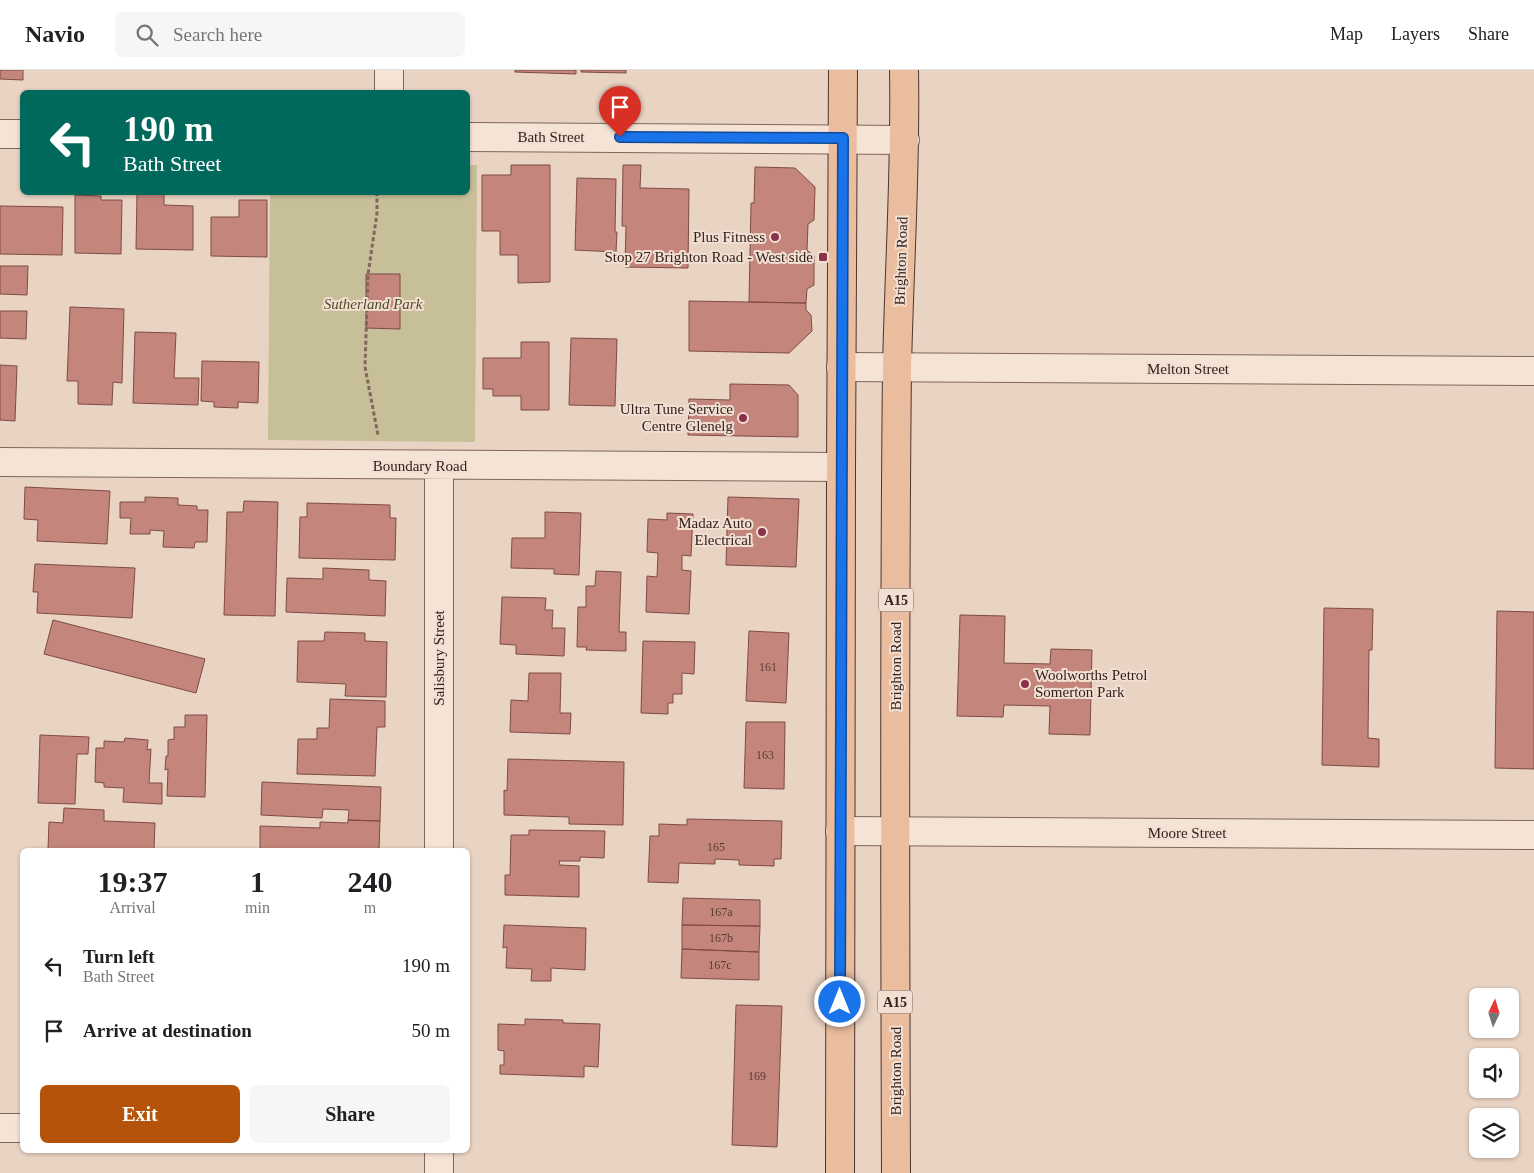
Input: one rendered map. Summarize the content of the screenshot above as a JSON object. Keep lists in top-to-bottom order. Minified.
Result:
{"streets":{"main road":["Brighton Road","A15"],"street":["Bath Street","Melton Street","Boundary Road","Salisbury Street","Moore Street"]},"crossings":[["Bath Street","Brighton Road"],["Brighton Road","Melton Street"],["Brighton Road","Moore Street"],["Boundary Road","Salisbury Street"]],"parks":["Sutherland Park"],"places":{"other":["Plus Fitness","Ultra Tune Service Centre Glenelg","Madaz Auto Electrical","Woolworths Petrol Somerton Park"],"transit":["Stop 27 Brighton Road - West side"]},"house_numbers":["161","163","165","167a","167b","167c","169"],"north":"top","page":{"header":"Navio","search":"Search here","nav":["Map","Layers","Share"],"turn":["190 m","Bath Street"],"eta":["19:37","Arrival","1","min","240","m"],"list":[{"name":"Turn left","note":"Bath Street","value":"190 m"},{"name":"Arrive at destination","value":"50 m"}],"buttons":["Exit","Share"]}}
